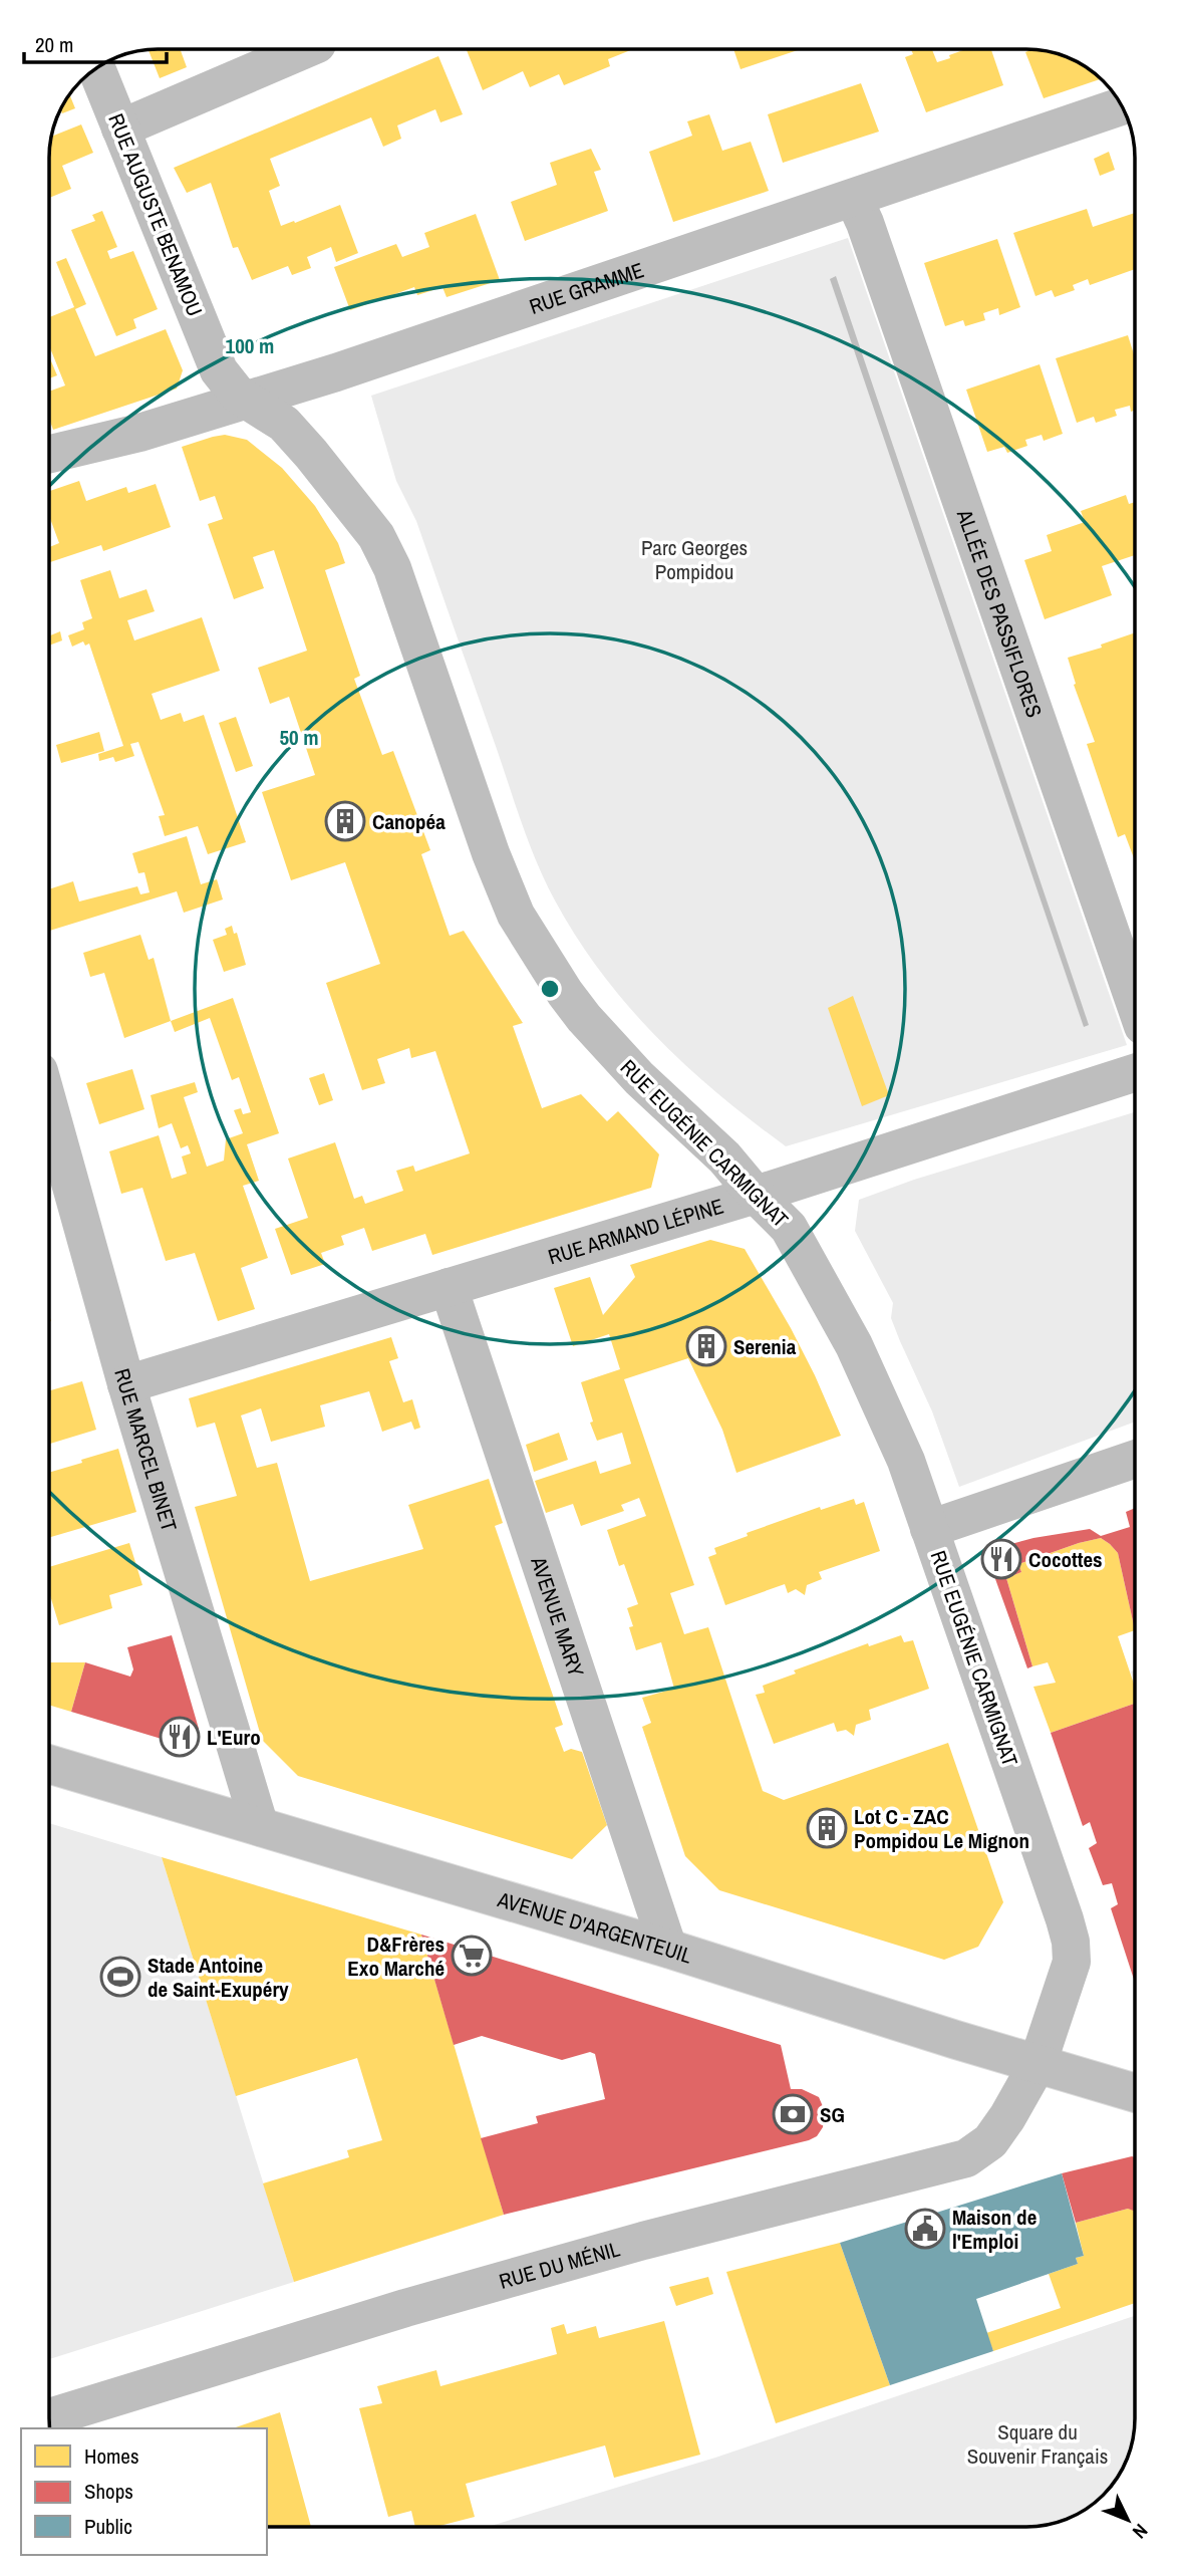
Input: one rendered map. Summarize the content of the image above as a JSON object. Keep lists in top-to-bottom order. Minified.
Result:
{"streets":{"street":["RUE AUGUSTE BENAMOU","RUE GRAMME","ALLÉE DES PASSIFLORES","RUE EUGÉNIE CARMIGNAT","RUE ARMAND LÉPINE","RUE MARCEL BINET","AVENUE MARY","AVENUE D'ARGENTEUIL","RUE DU MÉNIL"]},"crossings":[["RUE AUGUSTE BENAMOU","RUE GRAMME"],["RUE AUGUSTE BENAMOU","RUE EUGÉNIE CARMIGNAT"],["RUE GRAMME","ALLÉE DES PASSIFLORES"],["RUE GRAMME","RUE EUGÉNIE CARMIGNAT"],["RUE EUGÉNIE CARMIGNAT","RUE ARMAND LÉPINE"],["RUE EUGÉNIE CARMIGNAT","AVENUE D'ARGENTEUIL"],["RUE EUGÉNIE CARMIGNAT","RUE DU MÉNIL"],["RUE ARMAND LÉPINE","RUE MARCEL BINET"],["RUE ARMAND LÉPINE","AVENUE MARY"],["RUE MARCEL BINET","AVENUE D'ARGENTEUIL"],["AVENUE MARY","AVENUE D'ARGENTEUIL"],["AVENUE D'ARGENTEUIL","RUE DU MÉNIL"]],"parks":["Parc Georges Pompidou","Square du Souvenir Français"],"places":{"building":["Canopéa","Serenia","Lot C - ZAC Pompidou Le Mignon"],"restaurant":["Cocottes","L'Euro"],"supermarket":["D&Frères Exo Marché"],"sports":["Stade Antoine de Saint-Exupéry"],"bank":["SG"],"public building":["Maison de l'Emploi"]},"legend":["Homes","Shops","Public"],"scale_bar":"20 m","north":"bottom right","rings":["100 m","50 m"]}
